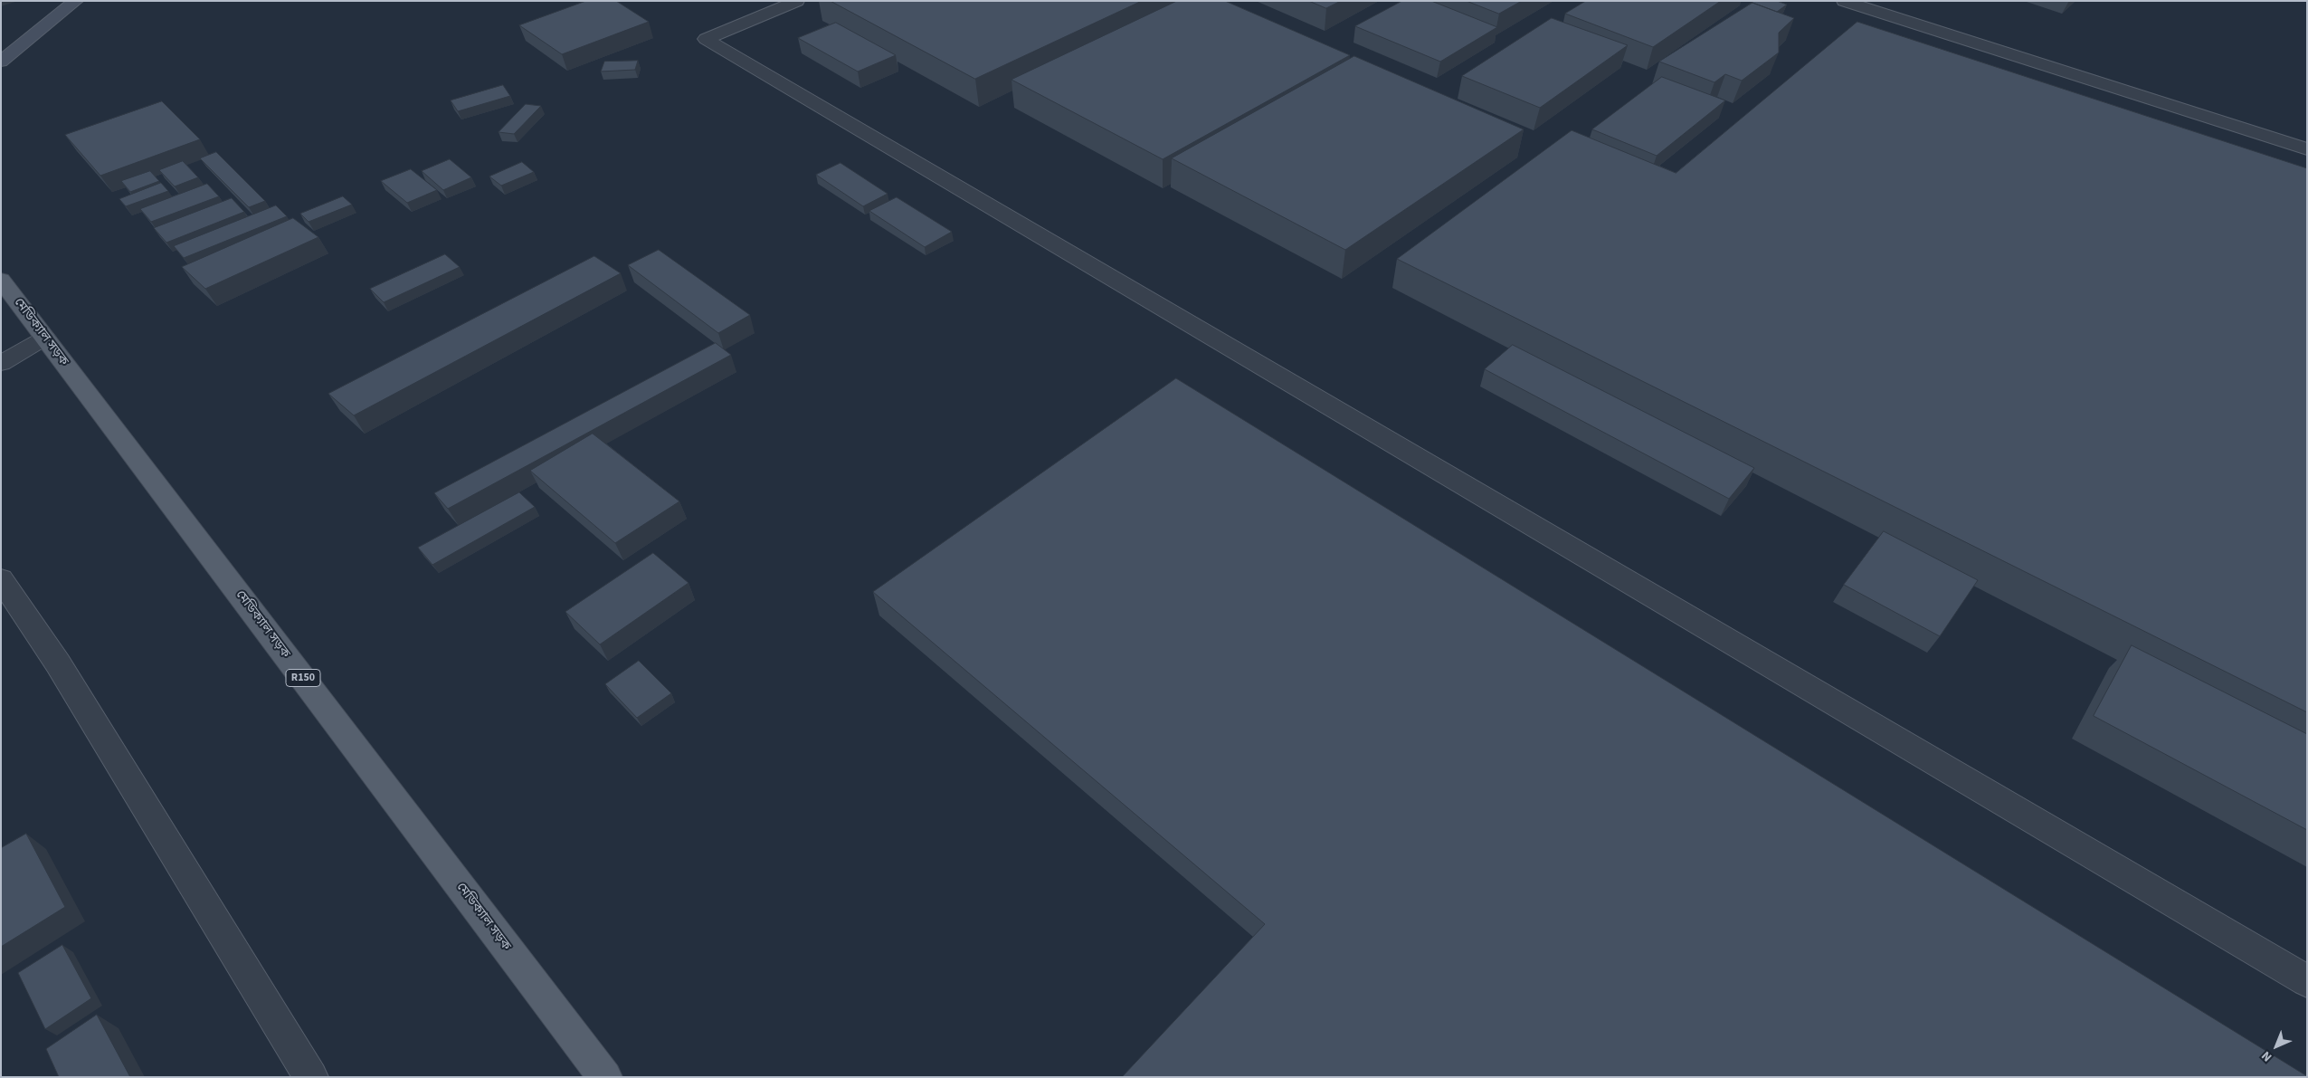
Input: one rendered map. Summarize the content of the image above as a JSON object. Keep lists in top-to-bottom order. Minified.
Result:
{"streets":{"main road":["মেডিক্যাল সড়ক","R150"]},"north":"bottom left"}
